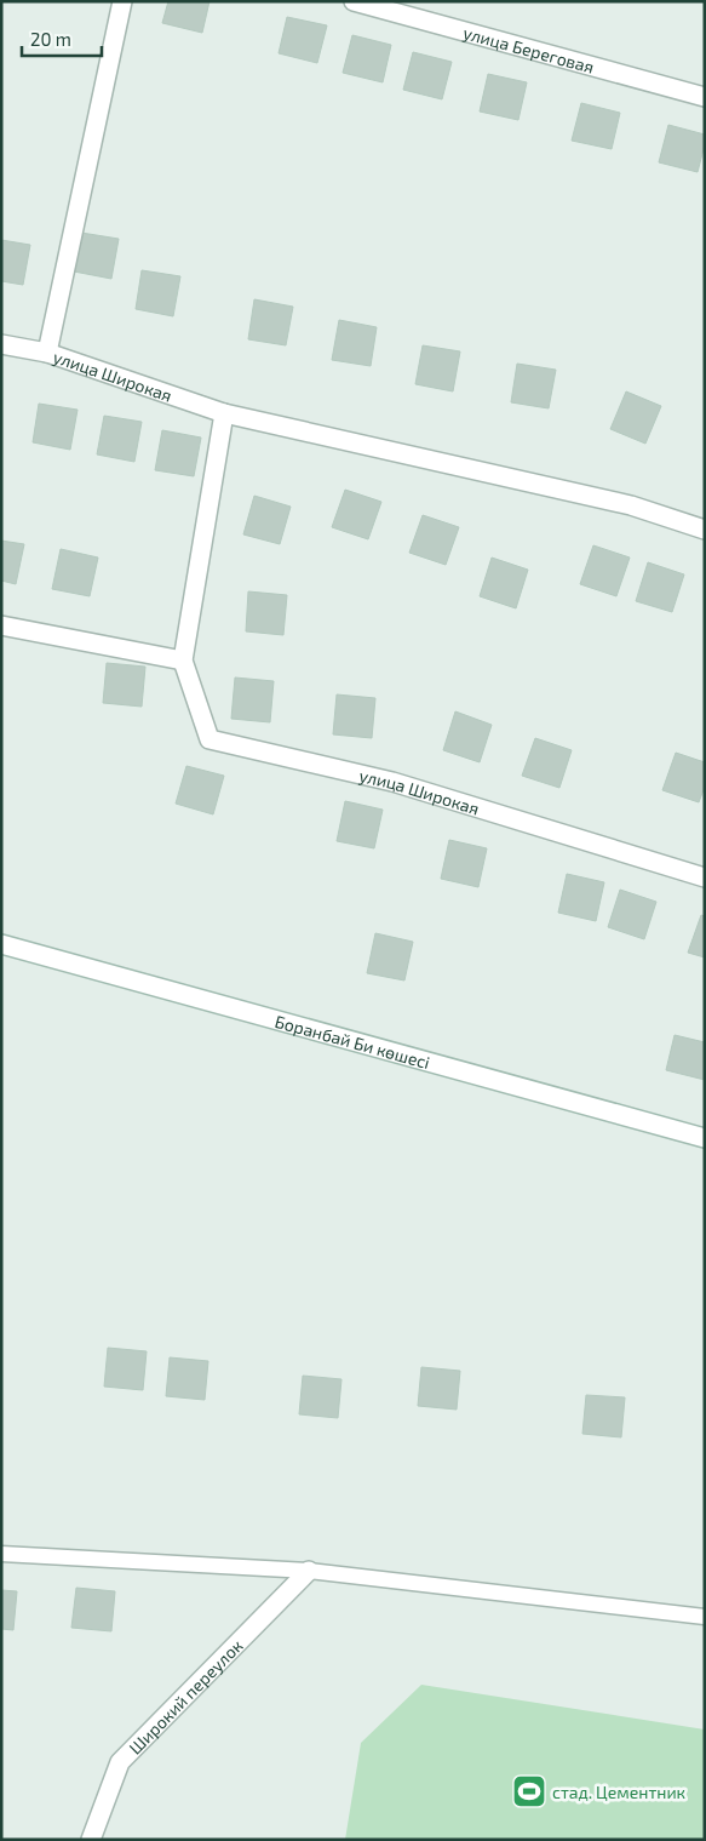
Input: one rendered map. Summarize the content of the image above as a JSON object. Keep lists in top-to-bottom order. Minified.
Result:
{"streets":{"street":["улица Береговая","улица Широкая","Боранбай Би көшесі","Широкий переулок"]},"places":{"sports":["стад. Цементник"]},"scale_bar":"20 m"}
